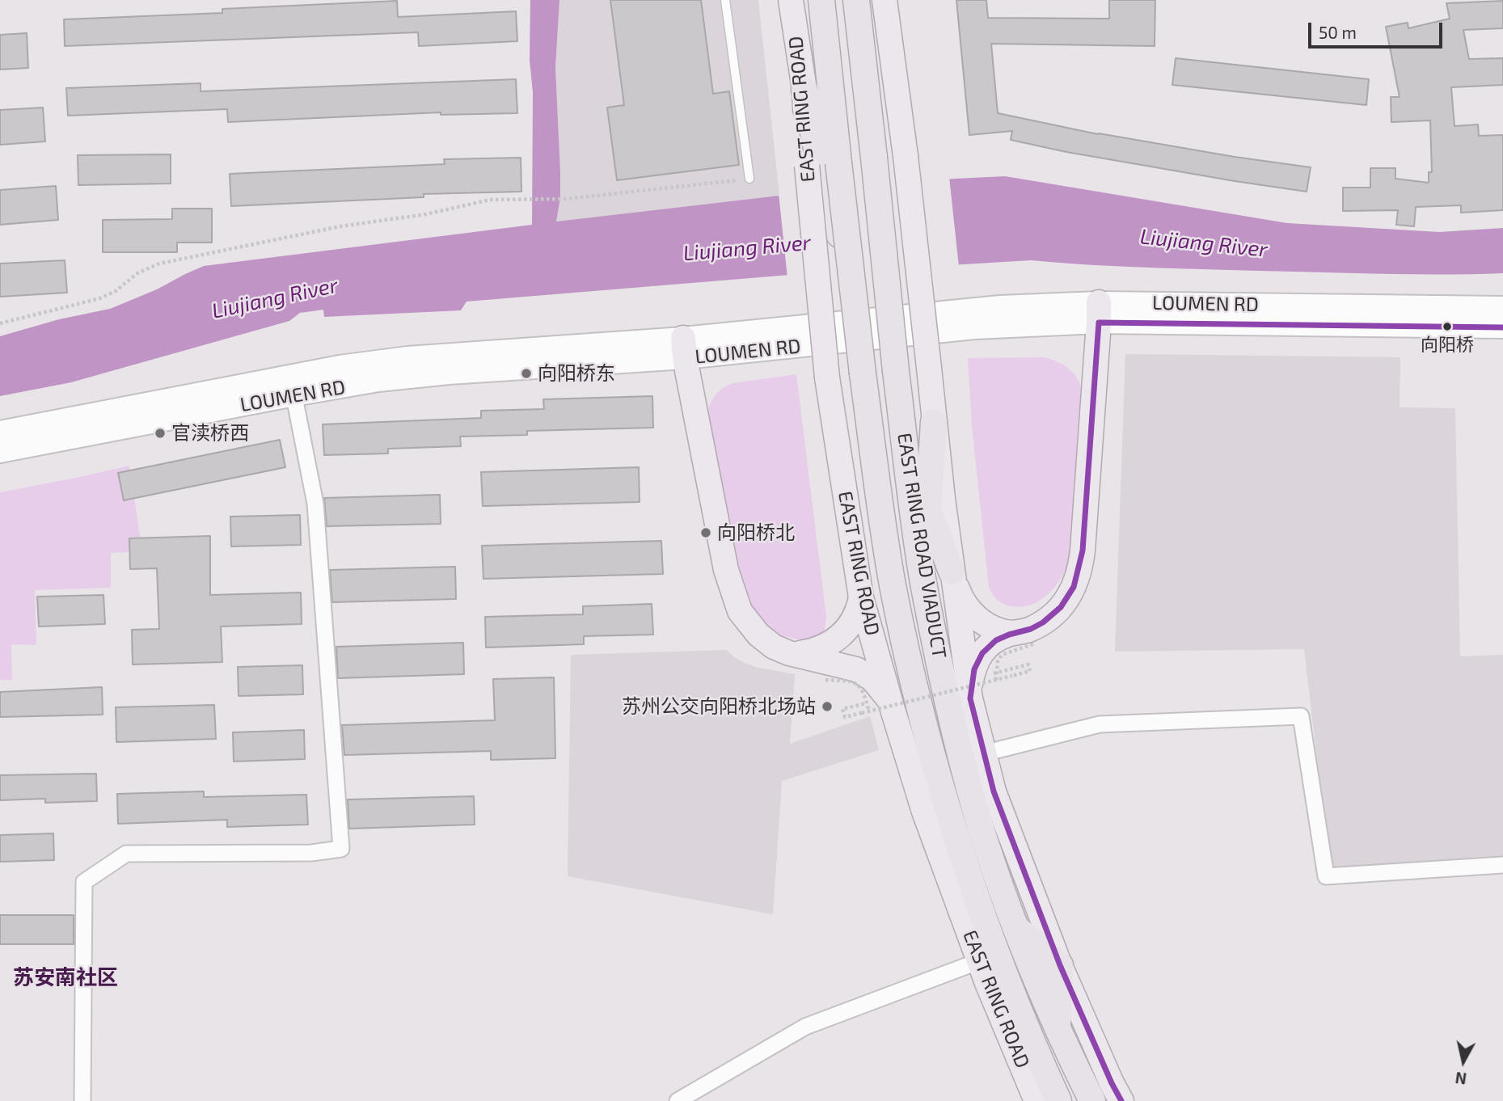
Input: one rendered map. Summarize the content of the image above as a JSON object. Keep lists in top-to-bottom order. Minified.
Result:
{"streets":{"highway":["EAST RING ROAD VIADUCT"],"main road":["EAST RING ROAD","LOUMEN RD"]},"crossings":[["EAST RING ROAD","EAST RING ROAD VIADUCT"]],"districts":["苏安南社区"],"water":["Liujiang River"],"places":["向阳桥","向阳桥东","官渎桥西","向阳桥北","苏州公交向阳桥北场站"],"scale_bar":"50 m","north":"bottom"}
